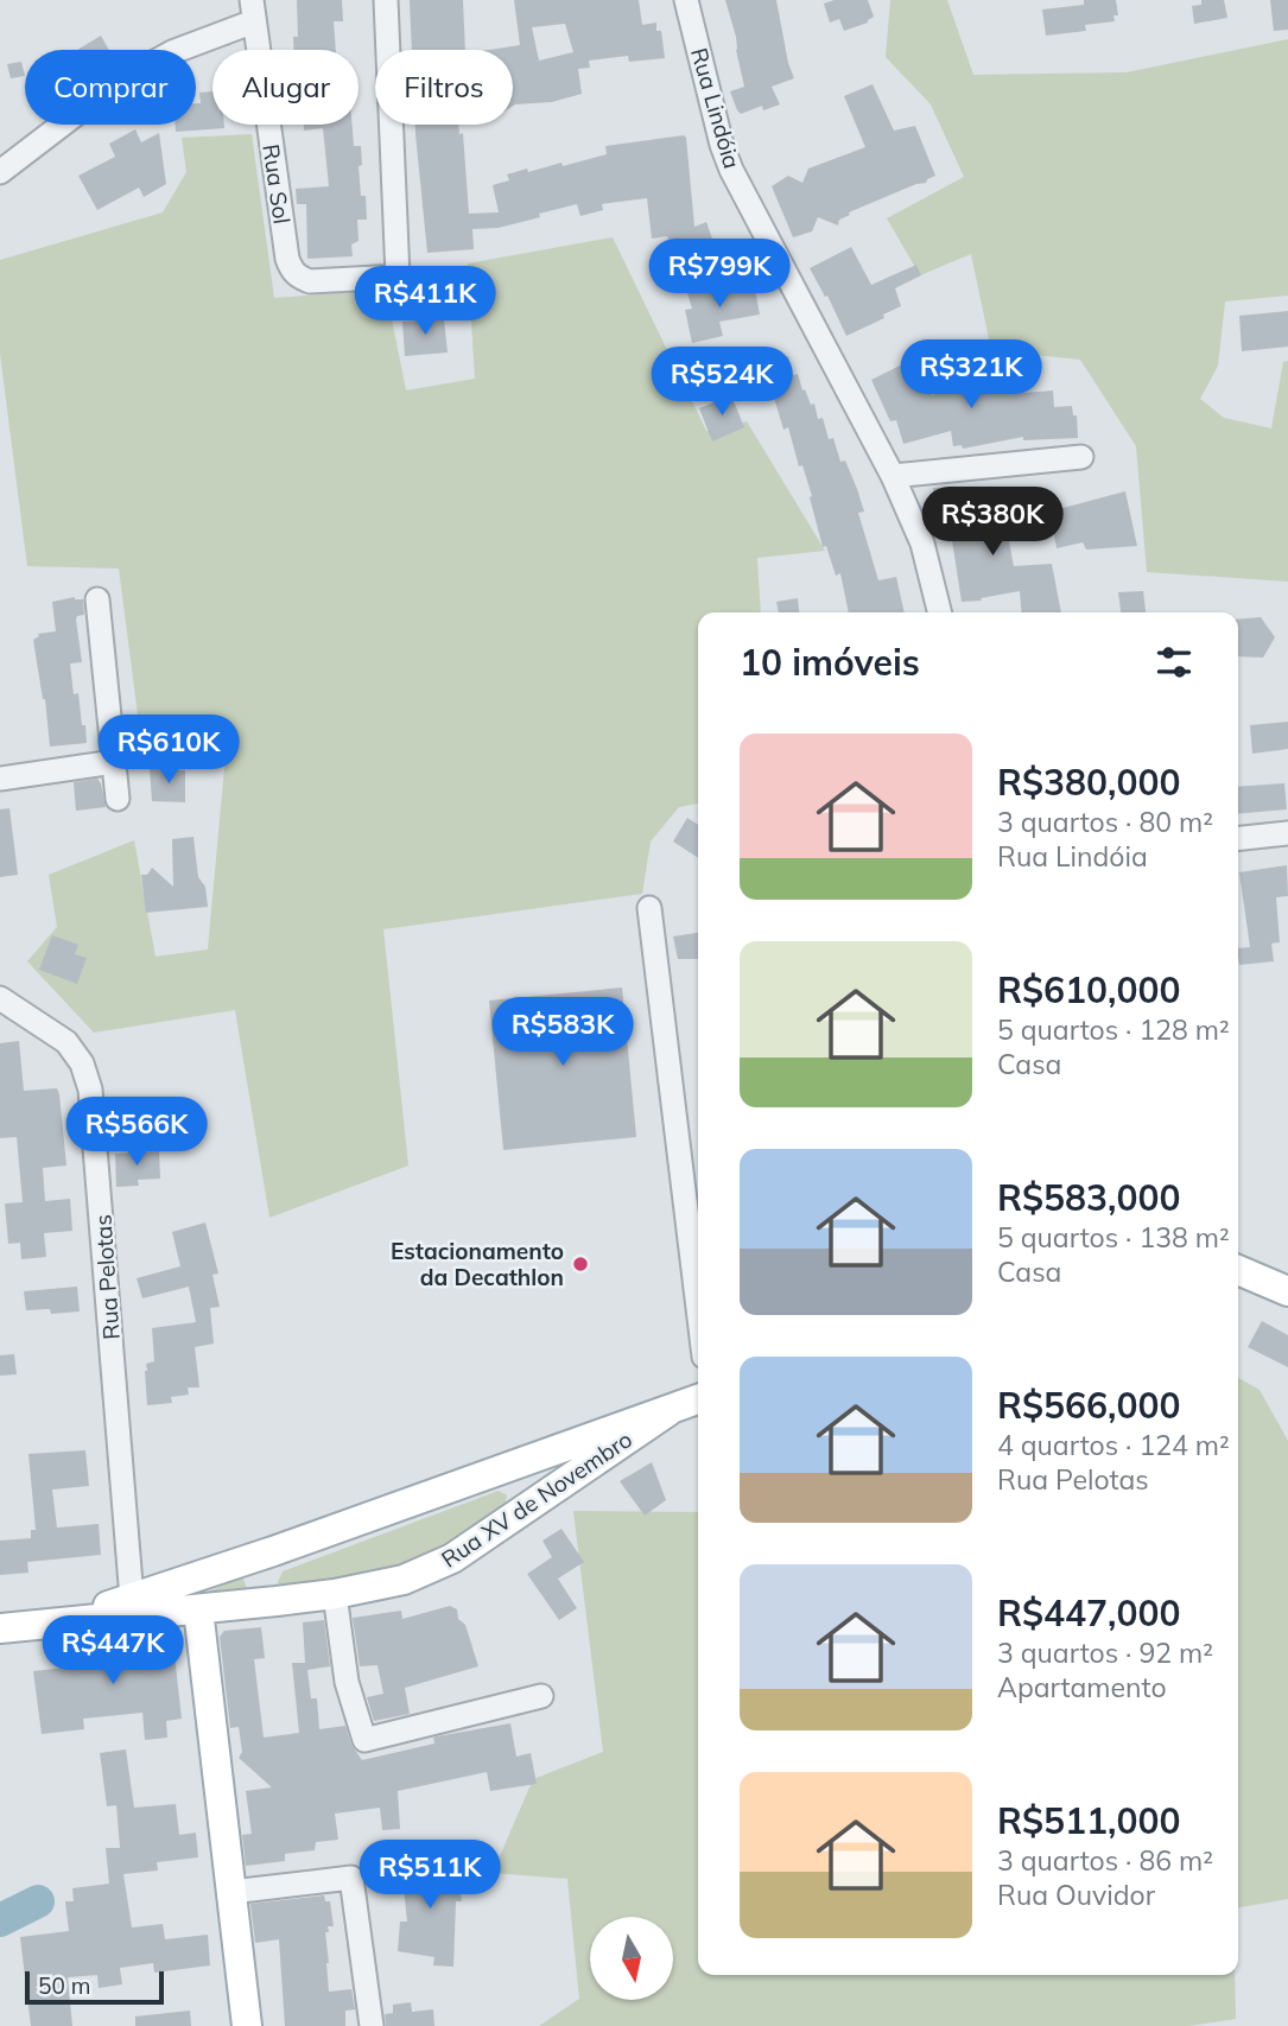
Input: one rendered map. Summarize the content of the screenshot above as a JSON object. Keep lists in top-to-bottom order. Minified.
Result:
{"streets":{"main road":["Rua XV de Novembro"],"street":["Rua Lindóia","Rua Sol","Rua Pelotas"]},"crossings":[["Rua Pelotas","Rua XV de Novembro"]],"places":["Estacionamento da Decathlon"],"scale_bar":"50 m","north":"bottom","page":{"chip":["Comprar","Alugar","Filtros"],"price":["R$799K","R$411K","R$321K","R$524K","R$380K","R$610K","R$583K","R$566K","R$447K","R$511K"],"heading":"10 imóveis","list":[{"name":"R$380,000","note":"3 quartos · 80 m² · Rua Lindóia"},{"name":"R$610,000","note":"5 quartos · 128 m² · Casa"},{"name":"R$583,000","note":"5 quartos · 138 m² · Casa"},{"name":"R$566,000","note":"4 quartos · 124 m² · Rua Pelotas"},{"name":"R$447,000","note":"3 quartos · 92 m² · Apartamento"},{"name":"R$511,000","note":"3 quartos · 86 m² · Rua Ouvidor"}],"scale":"50 m"}}
